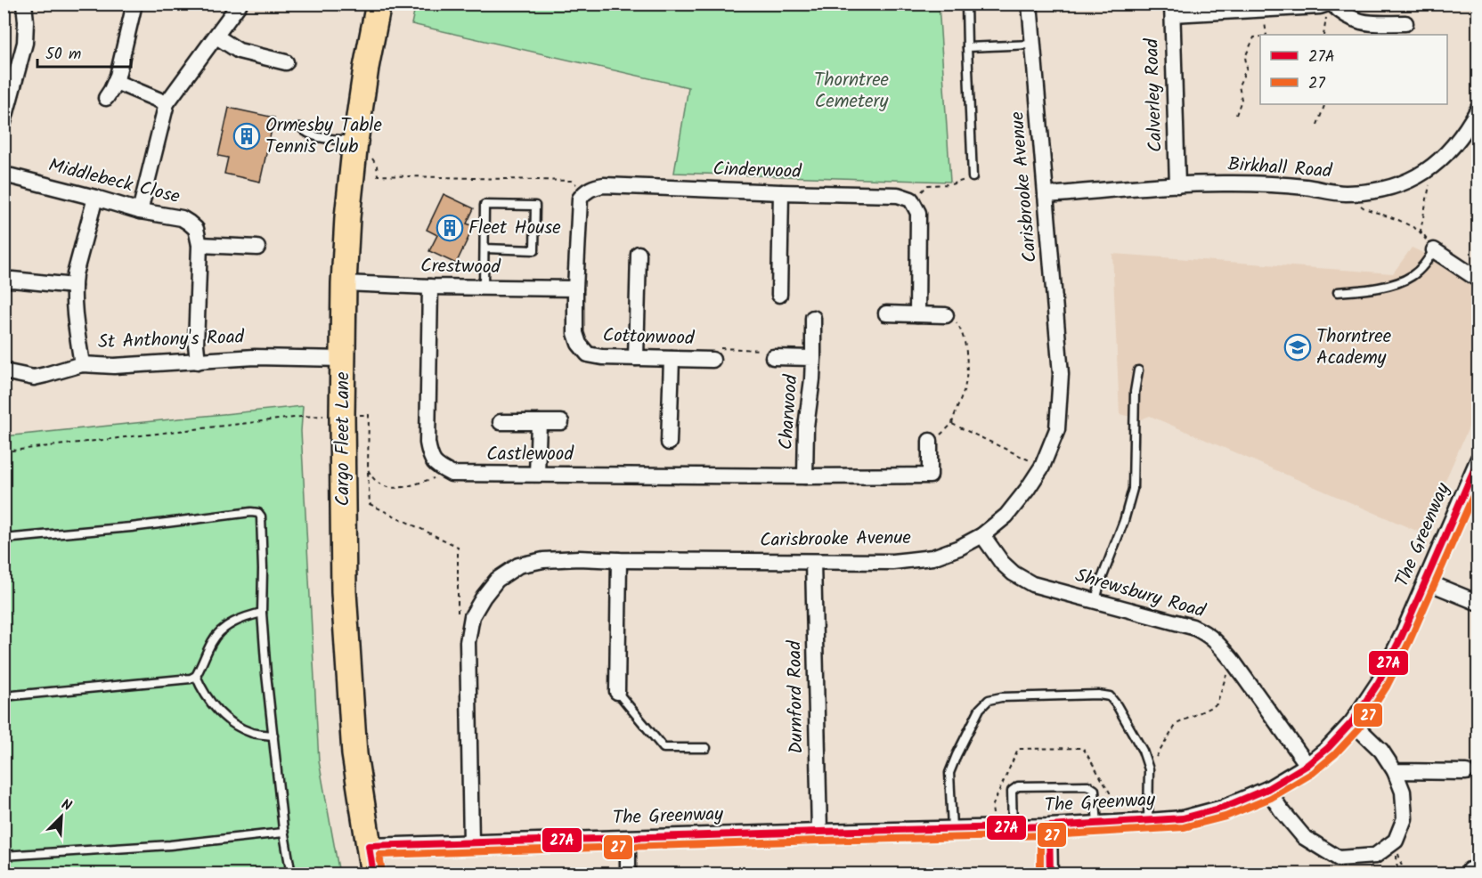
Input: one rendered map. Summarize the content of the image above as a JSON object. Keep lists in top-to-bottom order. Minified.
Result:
{"streets":{"main road":["Cargo Fleet Lane"],"street":["Calverley Road","Birkhall Road","Cinderwood","Middlebeck Close","Carisbrooke Avenue","Crestwood","Cottonwood","St Anthony's Road","Charwood","Castlewood","The Greenway","Shrewsbury Road","Durnford Road"]},"crossings":[["Calverley Road","Birkhall Road"],["Birkhall Road","Carisbrooke Avenue"],["Middlebeck Close","St Anthony's Road"],["Carisbrooke Avenue","The Greenway"],["Carisbrooke Avenue","Shrewsbury Road"],["Carisbrooke Avenue","Durnford Road"],["Crestwood","Cottonwood"],["Crestwood","Cargo Fleet Lane"],["St Anthony's Road","Cargo Fleet Lane"],["Charwood","Castlewood"],["Cargo Fleet Lane","The Greenway"],["The Greenway","Shrewsbury Road"],["The Greenway","Durnford Road"]],"parks":["Thorntree Cemetery"],"places":{"building":["Ormesby Table Tennis Club","Fleet House"],"school or university":["Thorntree Academy"]},"lines":["transit line 27A","transit line 27"],"legend":["27A","27"],"scale_bar":"50 m","north":"top right"}
